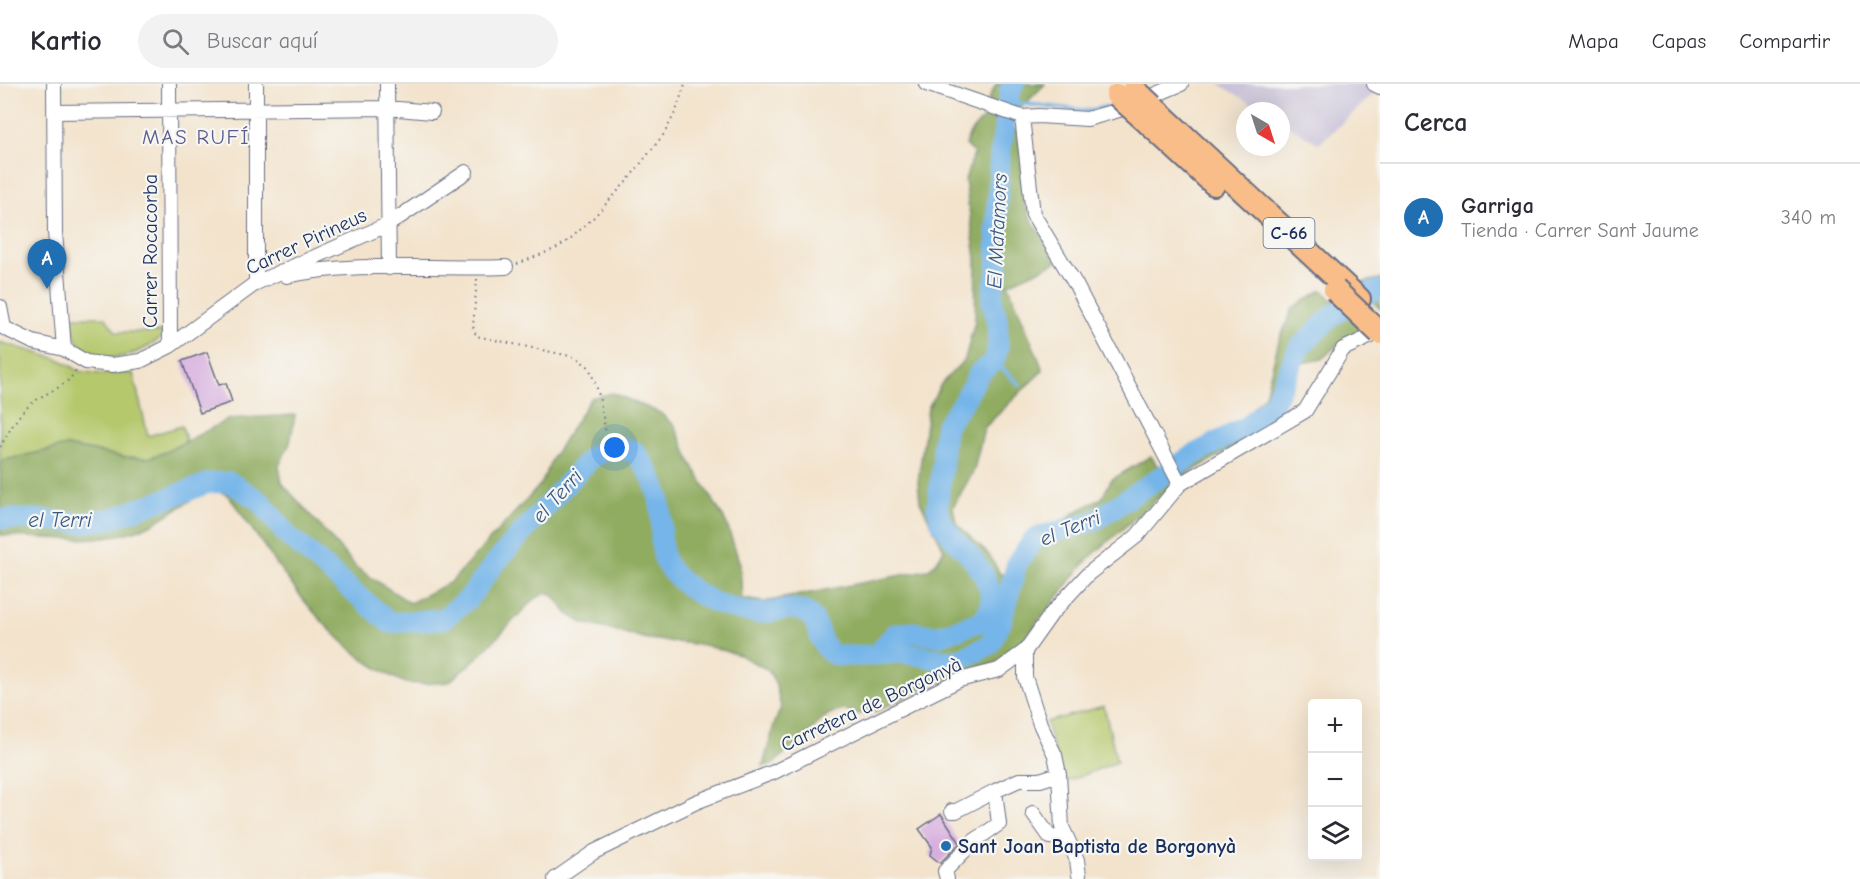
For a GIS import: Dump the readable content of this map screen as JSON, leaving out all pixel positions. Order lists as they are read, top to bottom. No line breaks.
{"streets":{"highway":["C-66"],"street":["Carrer Pirineus","Carrer Rocacorba","Carretera de Borgonyà"]},"crossings":[["Carrer Pirineus","Carrer Rocacorba"]],"districts":["MAS RUFÍ"],"water":["El Matamors","el Terri"],"places":["Sant Joan Baptista de Borgonyà"],"north":"bottom right","page":{"header":"Kartio","search":"Buscar aquí","nav":["Mapa","Capas","Compartir"],"heading":"Cerca","list":[{"mark":"A","name":"Garriga","note":"Tienda · Carrer Sant Jaume","value":"340 m"}],"pins":"A","map_buttons":["+","−"]}}
